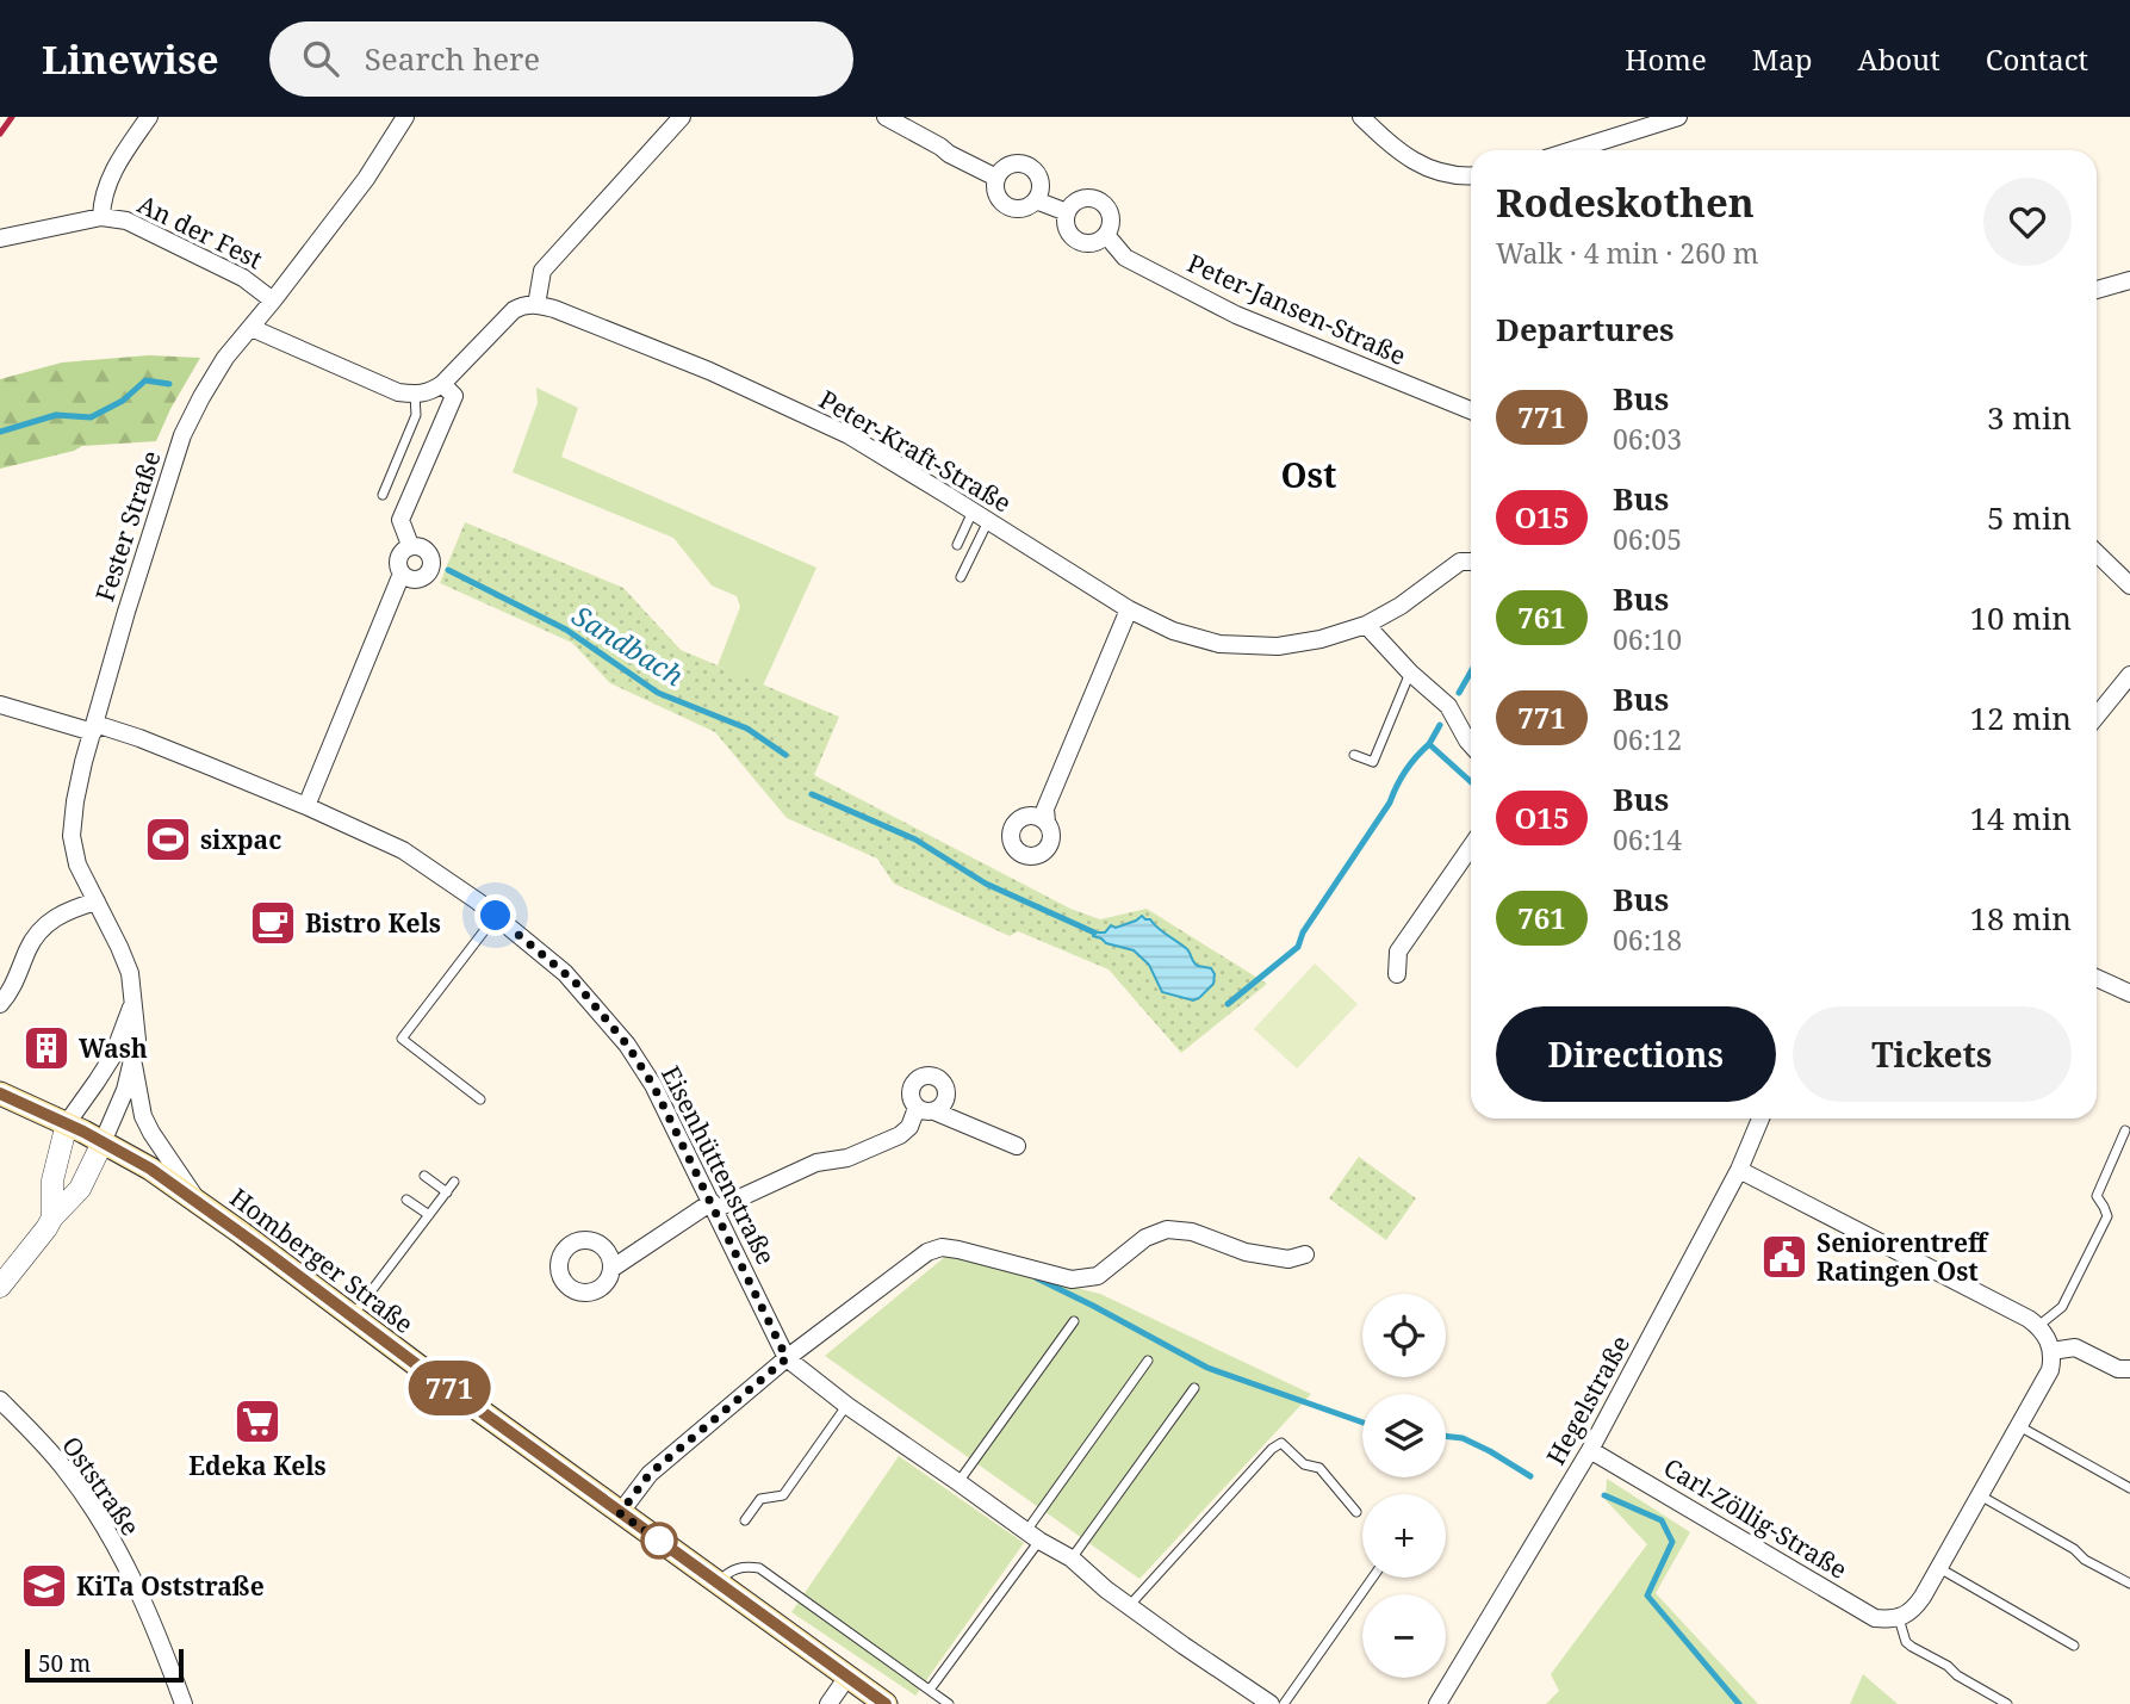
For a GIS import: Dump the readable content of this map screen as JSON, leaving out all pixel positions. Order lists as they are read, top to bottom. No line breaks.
{"streets":{"main road":["Homberger Straße"],"street":["An der Fest","Peter-Jansen-Straße","Peter-Kraft-Straße","Fester Straße","Eisenhüttenstraße","Hegelstraße","Oststraße","Carl-Zöllig-Straße"]},"crossings":[["An der Fest","Fester Straße"],["Fester Straße","Eisenhüttenstraße"],["Fester Straße","Homberger Straße"],["Hegelstraße","Carl-Zöllig-Straße"]],"districts":["Ost"],"water":["Sandbach"],"places":{"sports":["sixpac"],"cafe":["Bistro Kels"],"building":["Wash"],"public building":["Seniorentreff Ratingen Ost"],"supermarket":["Edeka Kels"],"school or university":["KiTa Oststraße"]},"lines":["bus line 771"],"scale_bar":"50 m","page":{"header":"Linewise","search":"Search here","nav":["Home","Map","About","Contact"],"on_map":"771","heading":[["Rodeskothen","Walk · 4 min · 260 m"],"Departures"],"list":[{"mark":"771","name":"Bus","note":"06:03","value":"3 min"},{"mark":"O15","name":"Bus","note":"06:05","value":"5 min"},{"mark":"761","name":"Bus","note":"06:10","value":"10 min"},{"mark":"771","name":"Bus","note":"06:12","value":"12 min"},{"mark":"O15","name":"Bus","note":"06:14","value":"14 min"},{"mark":"761","name":"Bus","note":"06:18","value":"18 min"}],"buttons":["Directions","Tickets"],"map_buttons":["+","−"],"scale":"50 m"}}
